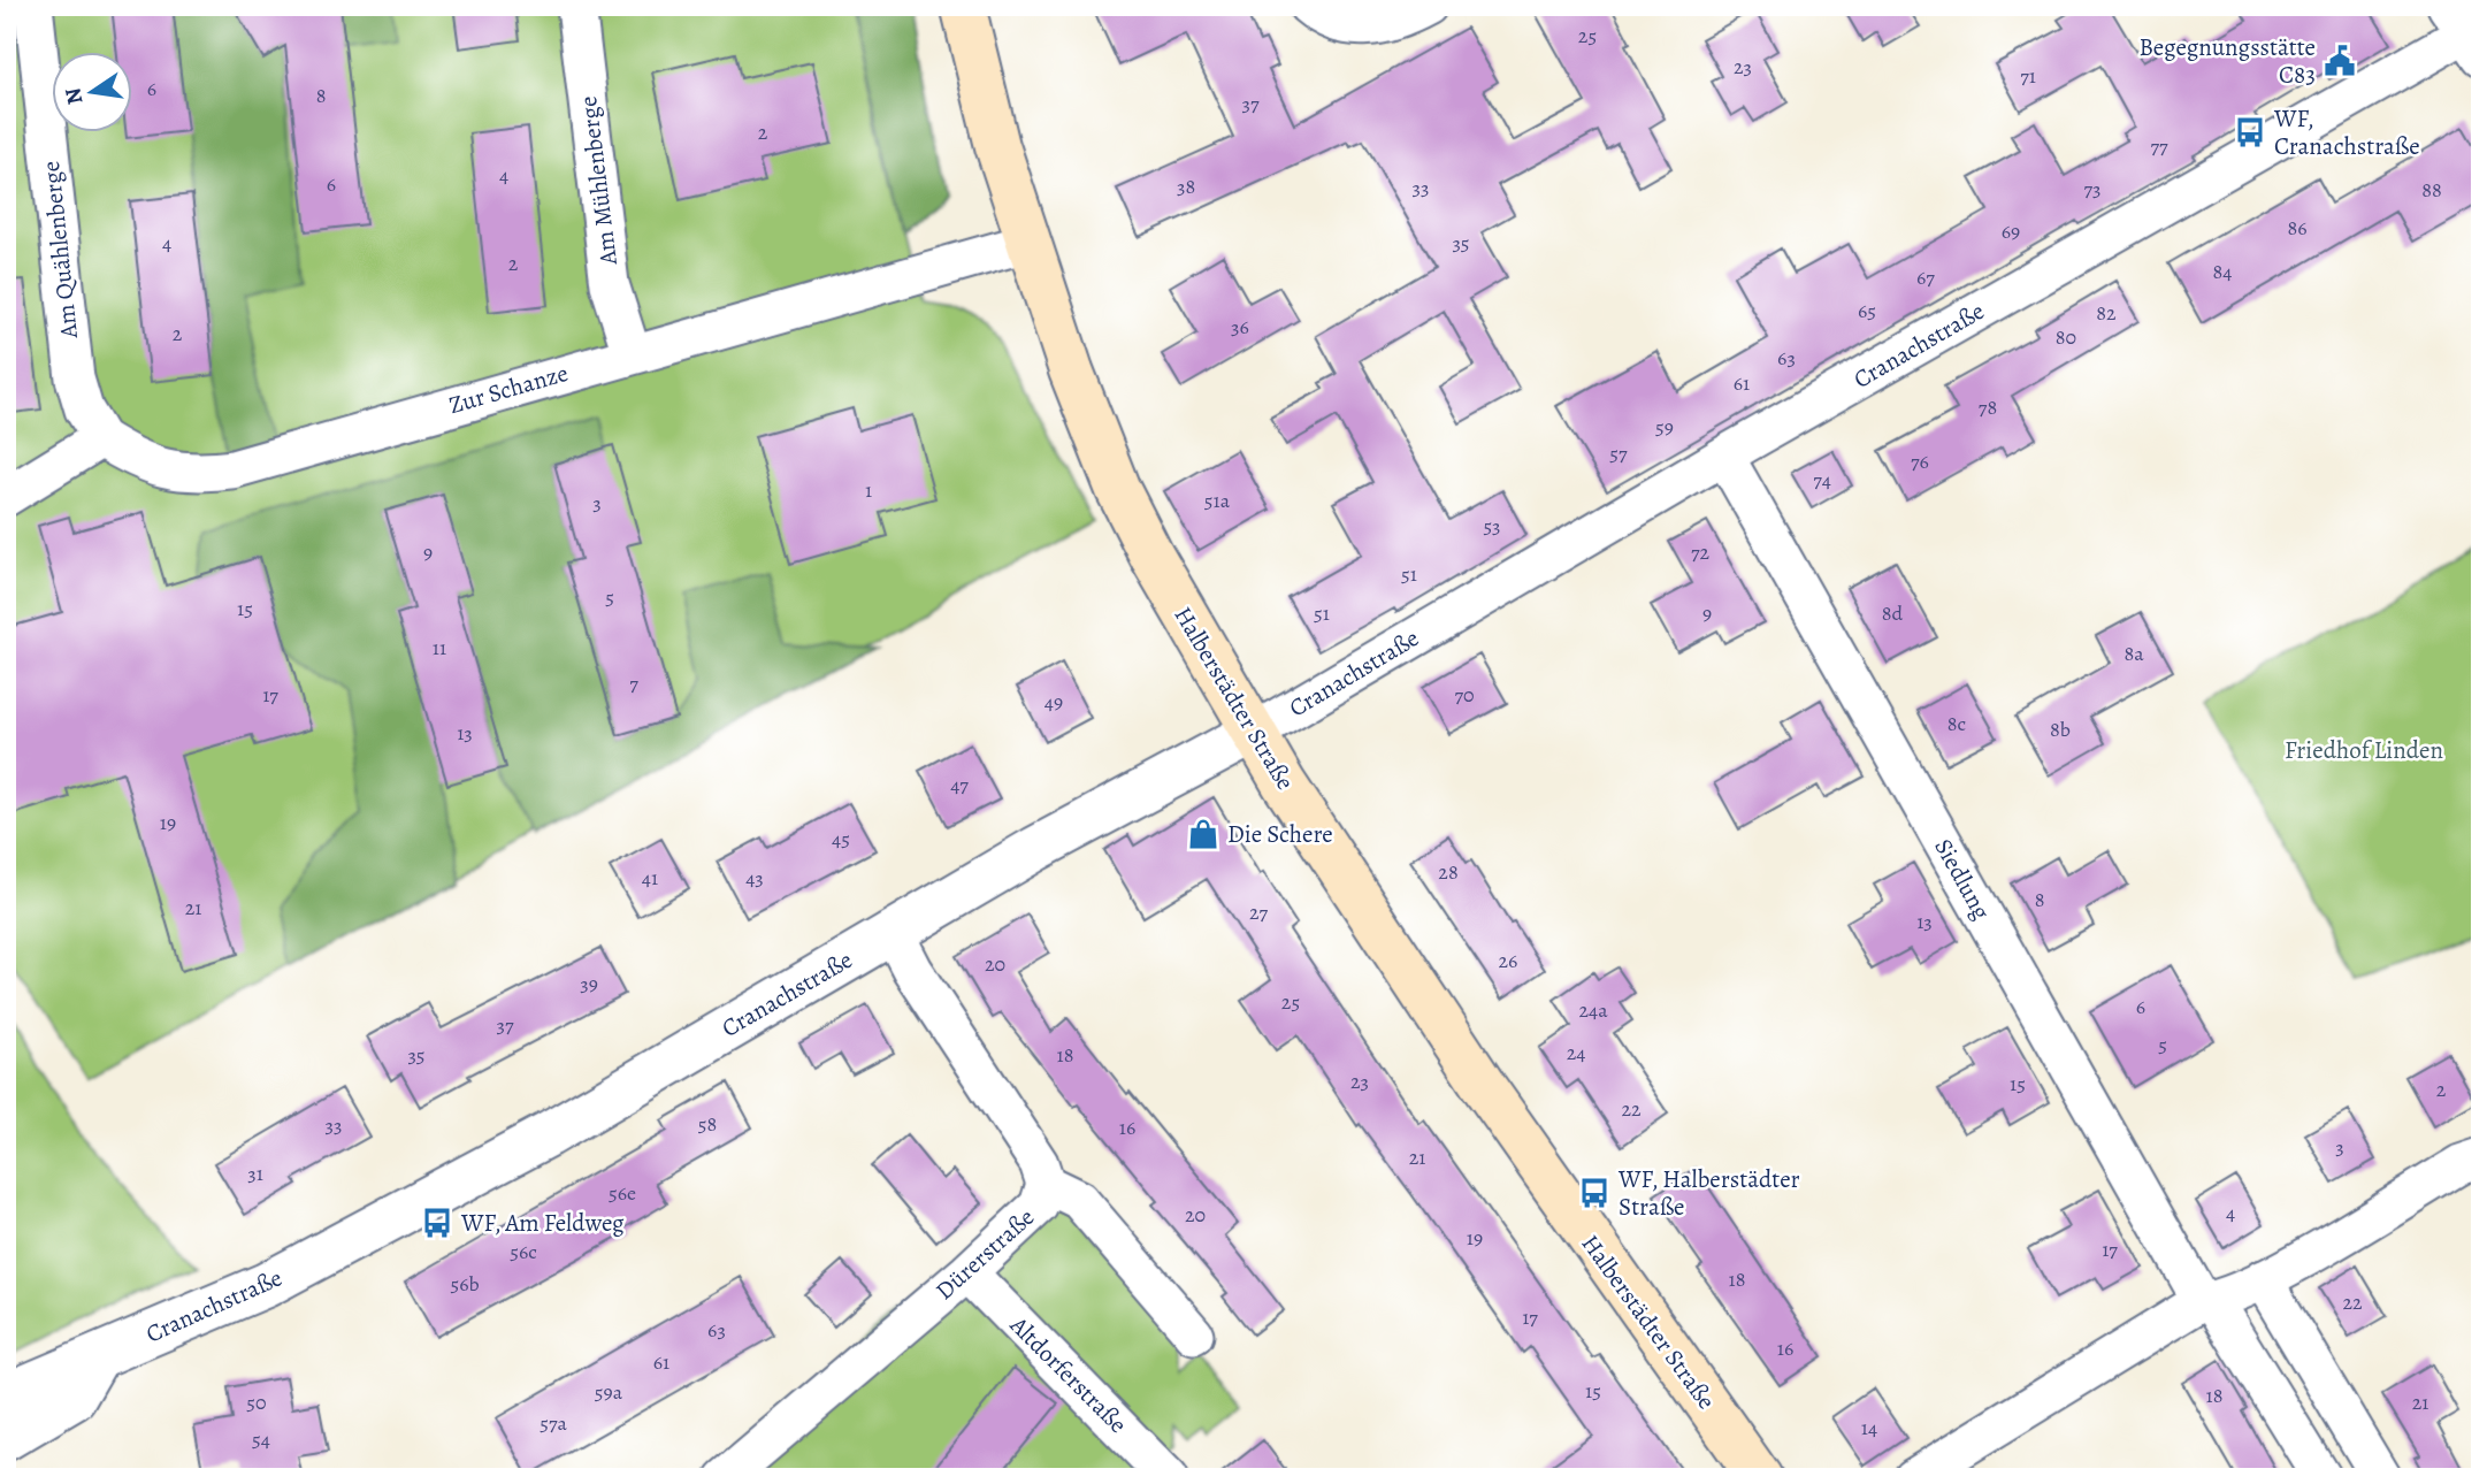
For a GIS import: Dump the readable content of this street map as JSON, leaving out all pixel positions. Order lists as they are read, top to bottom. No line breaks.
{"streets":{"main road":["Halberstädter Straße"],"street":["Am Mühlenberge","Am Quählenberge","Cranachstraße","Zur Schanze","Siedlung","Dürerstraße","Altdorferstraße"]},"crossings":[["Am Mühlenberge","Zur Schanze"],["Am Quählenberge","Zur Schanze"],["Cranachstraße","Halberstädter Straße"],["Cranachstraße","Siedlung"],["Cranachstraße","Dürerstraße"],["Zur Schanze","Halberstädter Straße"],["Dürerstraße","Altdorferstraße"]],"parks":["Friedhof Linden"],"places":{"public building":["Begegnungsstätte C83"],"bus stop":["WF, Cranachstraße","WF, Halberstädter Straße","WF, Am Feldweg"],"shop":["Die Schere"]},"house_numbers":["25","23","71","6","8","37","2","77","4","6","38","33","73","88","86","69","4","35","2","84","67","65","82","36","2","80","63","61","78","59","57","76","74","1","51a","3","53","9","72","51","5","15","51","9","8d","11","8a","7","17","70","49","8c","8b","13","47","19","45","28","41","43","8","21","27","13","26","20","39","25","6","24a","37","5","24","35","18","23","15","2","22","58","33","16","3","21","31","56e","4","20","19","17","56c","18","56b","22","17","63","16","61","15","59a","18","50","21","57a","14","54"],"north":"left"}
